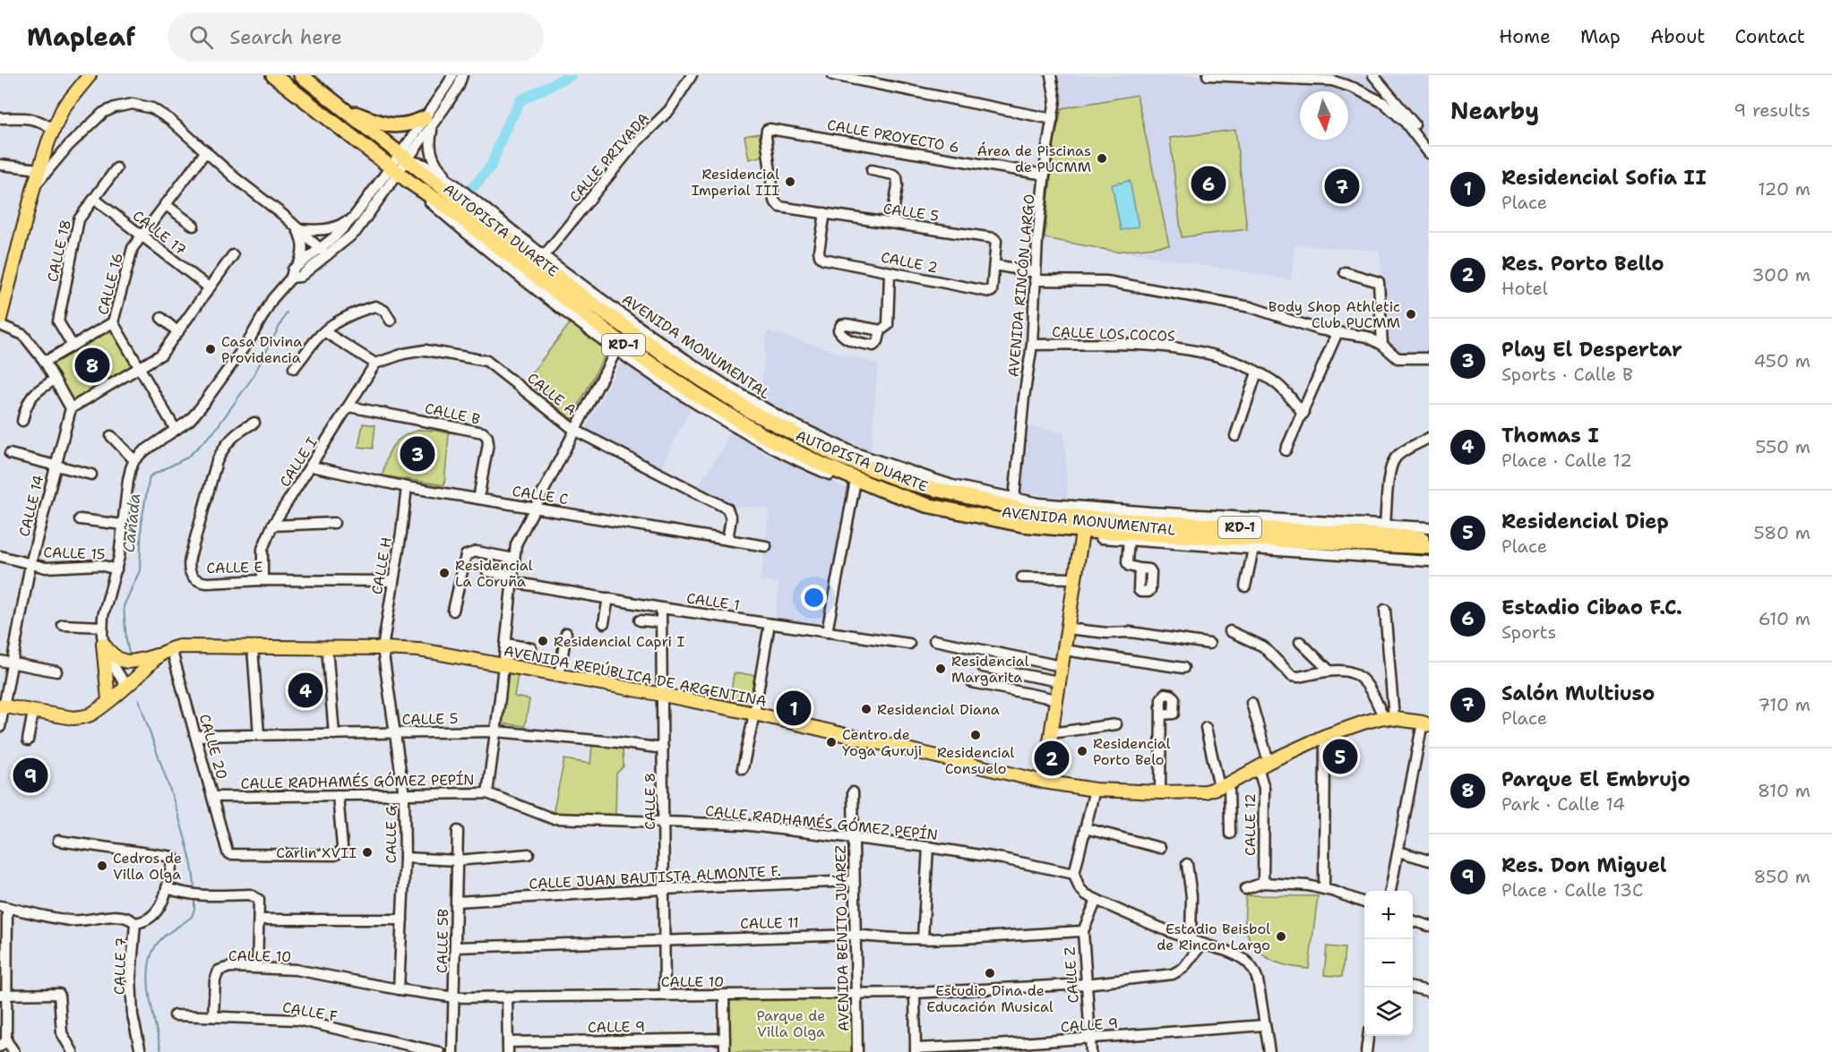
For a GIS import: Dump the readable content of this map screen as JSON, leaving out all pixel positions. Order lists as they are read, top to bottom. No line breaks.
{"streets":{"highway":["AUTOPISTA DUARTE","RD-1"],"main road":["AVENIDA REPÚBLICA DE ARGENTINA"],"street":["CALLE PROYECTO 6","CALLE PRIVADA","CALLE 5","CALLE 17","CALLE 18","CALLE 2","CALLE 16","AVENIDA RINCÓN LARGO","CALLE LOS COCOS","AVENIDA MONUMENTAL","CALLE A","CALLE B","CALLE I","CALLE C","CALLE 14","CALLE 15","CALLE H","CALLE E","CALLE 1","CALLE 20","CALLE RADHAMÉS GÓMEZ PEPÍN","CALLE 8","CALLE 12","CALLE G","CALLE JUAN BAUTISTA ALMONTE F.","CALLE 11","AVENIDA BENITO JUÁREZ","CALLE 5B","CALLE 10","CALLE 7","CALLE Z","CALLE F","CALLE 9"]},"crossings":[["CALLE PROYECTO 6","CALLE 5"],["CALLE PROYECTO 6","AVENIDA RINCÓN LARGO"],["CALLE PRIVADA","AUTOPISTA DUARTE"],["CALLE 5","CALLE 2"],["CALLE 5","CALLE 20"],["CALLE 5","CALLE 8"],["CALLE 5","CALLE G"],["AUTOPISTA DUARTE","AVENIDA MONUMENTAL"],["CALLE 17","CALLE 18"],["CALLE 17","CALLE 16"],["AVENIDA RINCÓN LARGO","CALLE LOS COCOS"],["AVENIDA RINCÓN LARGO","AVENIDA MONUMENTAL"],["CALLE A","CALLE I"],["CALLE A","CALLE C"],["CALLE B","CALLE I"],["CALLE B","CALLE C"],["CALLE I","CALLE C"],["CALLE I","CALLE E"],["CALLE C","CALLE H"],["CALLE 14","CALLE 15"],["CALLE 14","AVENIDA REPÚBLICA DE ARGENTINA"],["CALLE H","CALLE E"],["CALLE H","AVENIDA REPÚBLICA DE ARGENTINA"],["CALLE H","CALLE G"],["CALLE 1","CALLE 8"],["AVENIDA REPÚBLICA DE ARGENTINA","CALLE 20"],["AVENIDA REPÚBLICA DE ARGENTINA","CALLE 8"],["AVENIDA REPÚBLICA DE ARGENTINA","CALLE 12"],["AVENIDA REPÚBLICA DE ARGENTINA","CALLE G"],["CALLE 20","CALLE RADHAMÉS GÓMEZ PEPÍN"],["CALLE RADHAMÉS GÓMEZ PEPÍN","CALLE 8"],["CALLE RADHAMÉS GÓMEZ PEPÍN","CALLE G"],["CALLE RADHAMÉS GÓMEZ PEPÍN","AVENIDA BENITO JUÁREZ"],["CALLE 8","CALLE JUAN BAUTISTA ALMONTE F."],["CALLE 8","CALLE 11"],["CALLE 8","CALLE 10"],["CALLE G","CALLE 10"],["CALLE JUAN BAUTISTA ALMONTE F.","AVENIDA BENITO JUÁREZ"],["CALLE JUAN BAUTISTA ALMONTE F.","CALLE 5B"],["CALLE 11","AVENIDA BENITO JUÁREZ"],["CALLE 11","CALLE 5B"],["CALLE 11","CALLE Z"],["AVENIDA BENITO JUÁREZ","CALLE 10"],["CALLE 5B","CALLE 10"],["CALLE 10","CALLE Z"],["CALLE 10","CALLE F"],["CALLE Z","CALLE 9"]],"water":["Cañada"],"parks":["Parque de Villa Olga"],"places":["Área de Piscinas de PUCMM","Residencial Imperial III","Body Shop Athletic Club PUCMM","Casa Divina Providencia","Residencial La Coruña","Residencial Capri I","Residencial Margarita","Residencial Diana","Residencial Consuelo","Centro de Yoga Guruji","Residencial Porto Belo","Carlin XVII","Cedros de Villa Olga","Estadio Beisbol de Rincon Largo","Estudio Dina de Educación Musical"],"north":"bottom","page":{"header":"Mapleaf","search":"Search here","nav":["Home","Map","About","Contact"],"heading":["Nearby","9 results"],"list":[{"mark":"1","name":"Residencial Sofia II","note":"Place","value":"120 m"},{"mark":"2","name":"Res. Porto Bello","note":"Hotel","value":"300 m"},{"mark":"3","name":"Play El Despertar","note":"Sports · Calle B","value":"450 m"},{"mark":"4","name":"Thomas I","note":"Place · Calle 12","value":"550 m"},{"mark":"5","name":"Residencial Diep","note":"Place","value":"580 m"},{"mark":"6","name":"Estadio Cibao F.C.","note":"Sports","value":"610 m"},{"mark":"7","name":"Salón Multiuso","note":"Place","value":"710 m"},{"mark":"8","name":"Parque El Embrujo","note":"Park · Calle 14","value":"810 m"},{"mark":"9","name":"Res. Don Miguel","note":"Place · Calle 13C","value":"850 m"}],"pins":["6","7","8","3","4","1","5","2","9"],"map_buttons":["+","−"]}}
